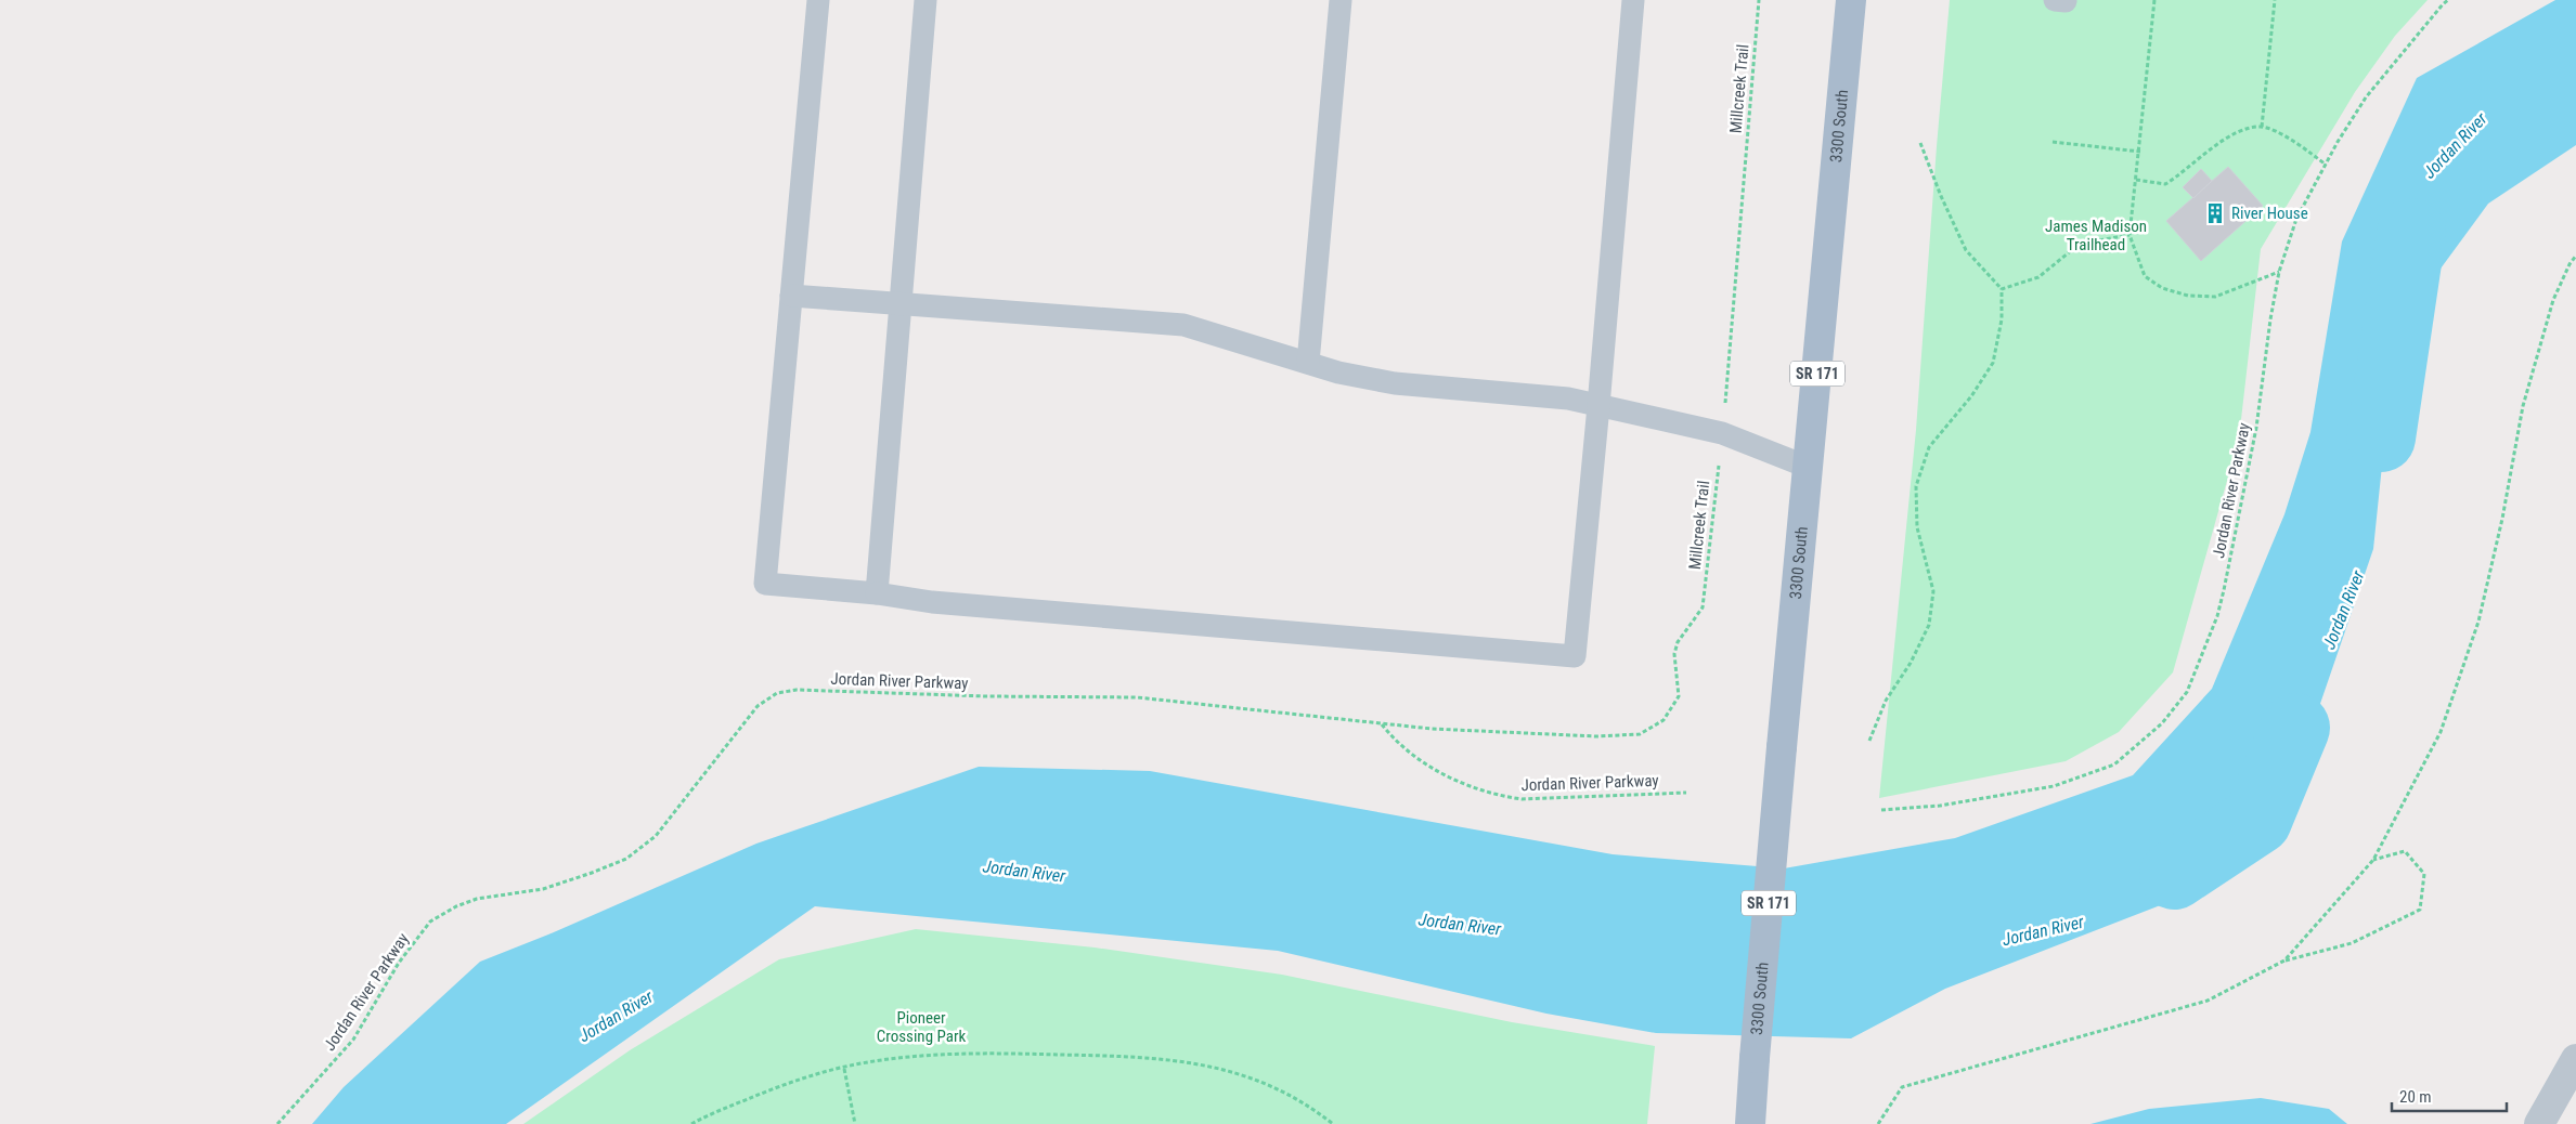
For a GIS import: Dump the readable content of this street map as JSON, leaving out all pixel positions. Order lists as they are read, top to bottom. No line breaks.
{"streets":{"main road":["3300 South","SR 171"],"path":["Millcreek Trail","Jordan River Parkway"]},"crossings":[["Millcreek Trail","Jordan River Parkway"]],"water":["Jordan River"],"parks":["James Madison Trailhead","Pioneer Crossing Park"],"places":{"building":["River House"]},"scale_bar":"20 m"}
